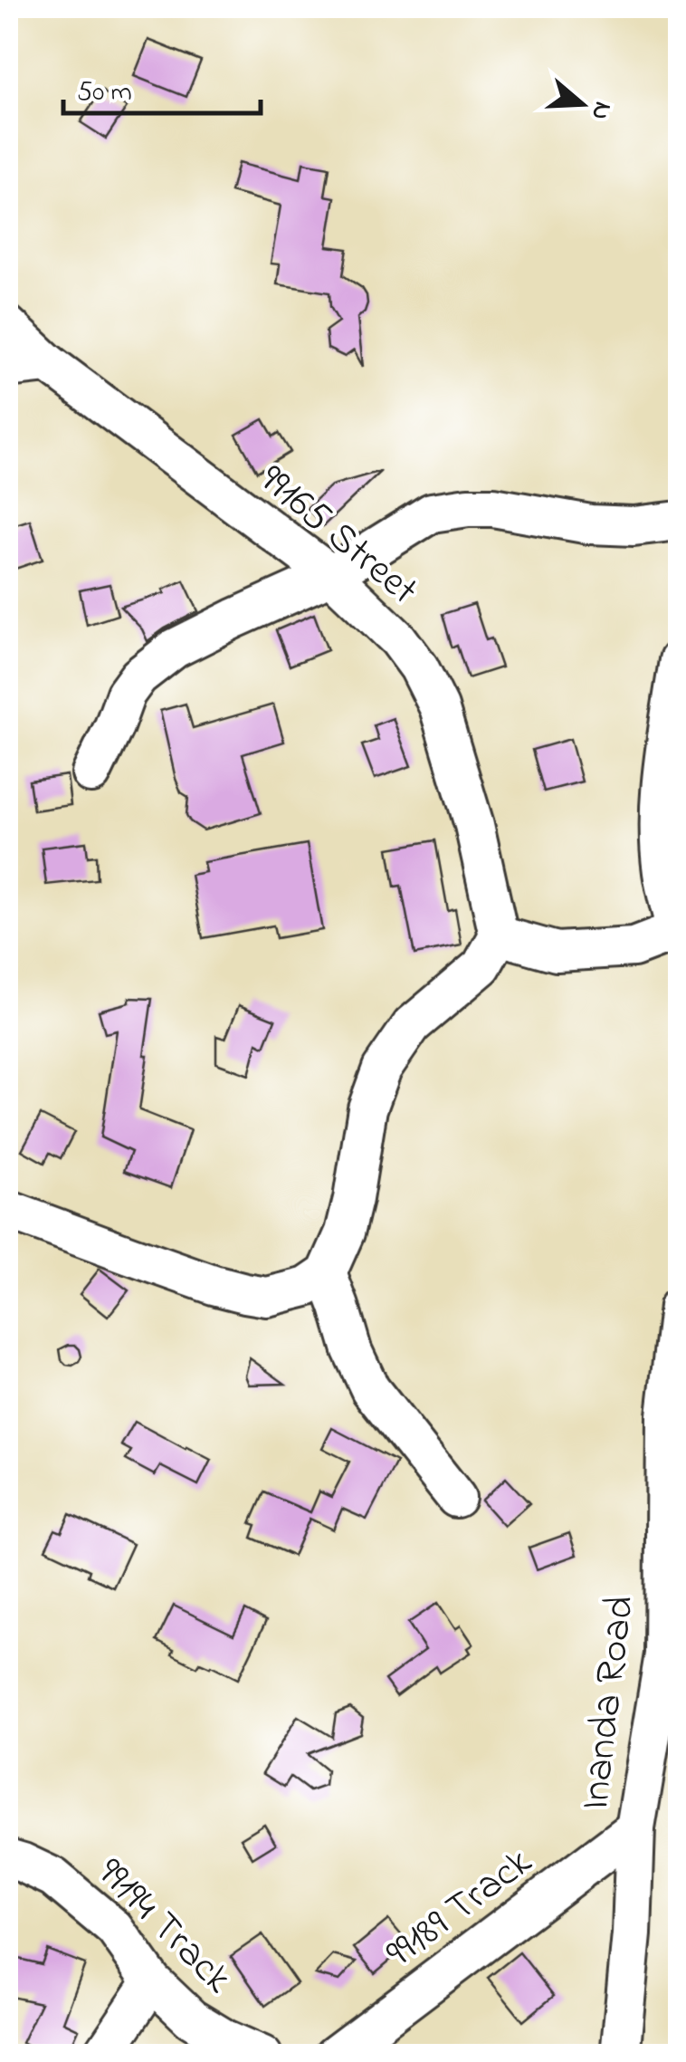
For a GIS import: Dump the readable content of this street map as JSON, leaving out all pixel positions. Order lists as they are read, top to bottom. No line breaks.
{"streets":{"street":["99165 Street","Inanda Road","99189 Track","99194 Track"]},"crossings":[["Inanda Road","99189 Track"]],"scale_bar":"50 m","north":"right"}
